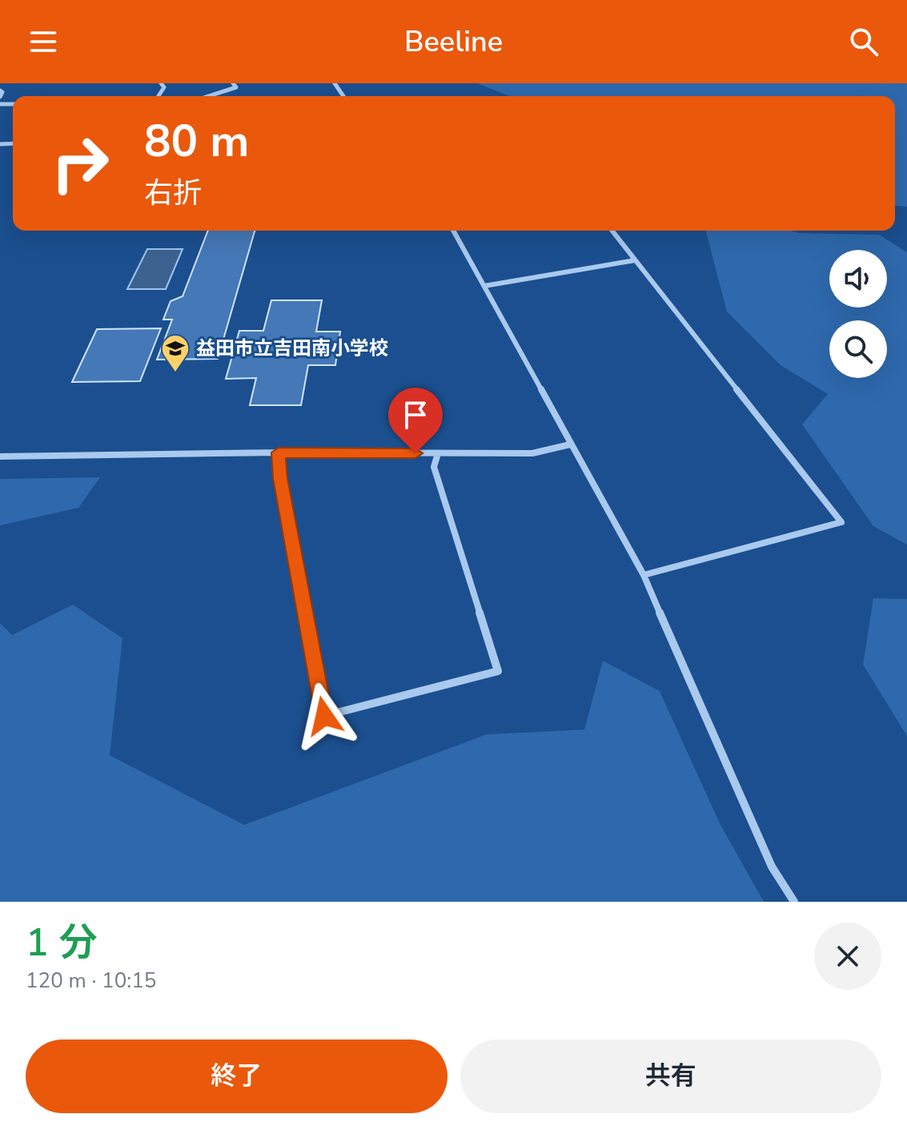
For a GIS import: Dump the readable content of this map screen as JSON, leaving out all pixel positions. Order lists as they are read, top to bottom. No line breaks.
{"places":{"school or university":["益田市立吉田南小学校"]},"page":{"header":"Beeline","turn":["80 m","右折"],"heading":["1 分","120 m · 10:15"],"buttons":["終了","共有"]}}
